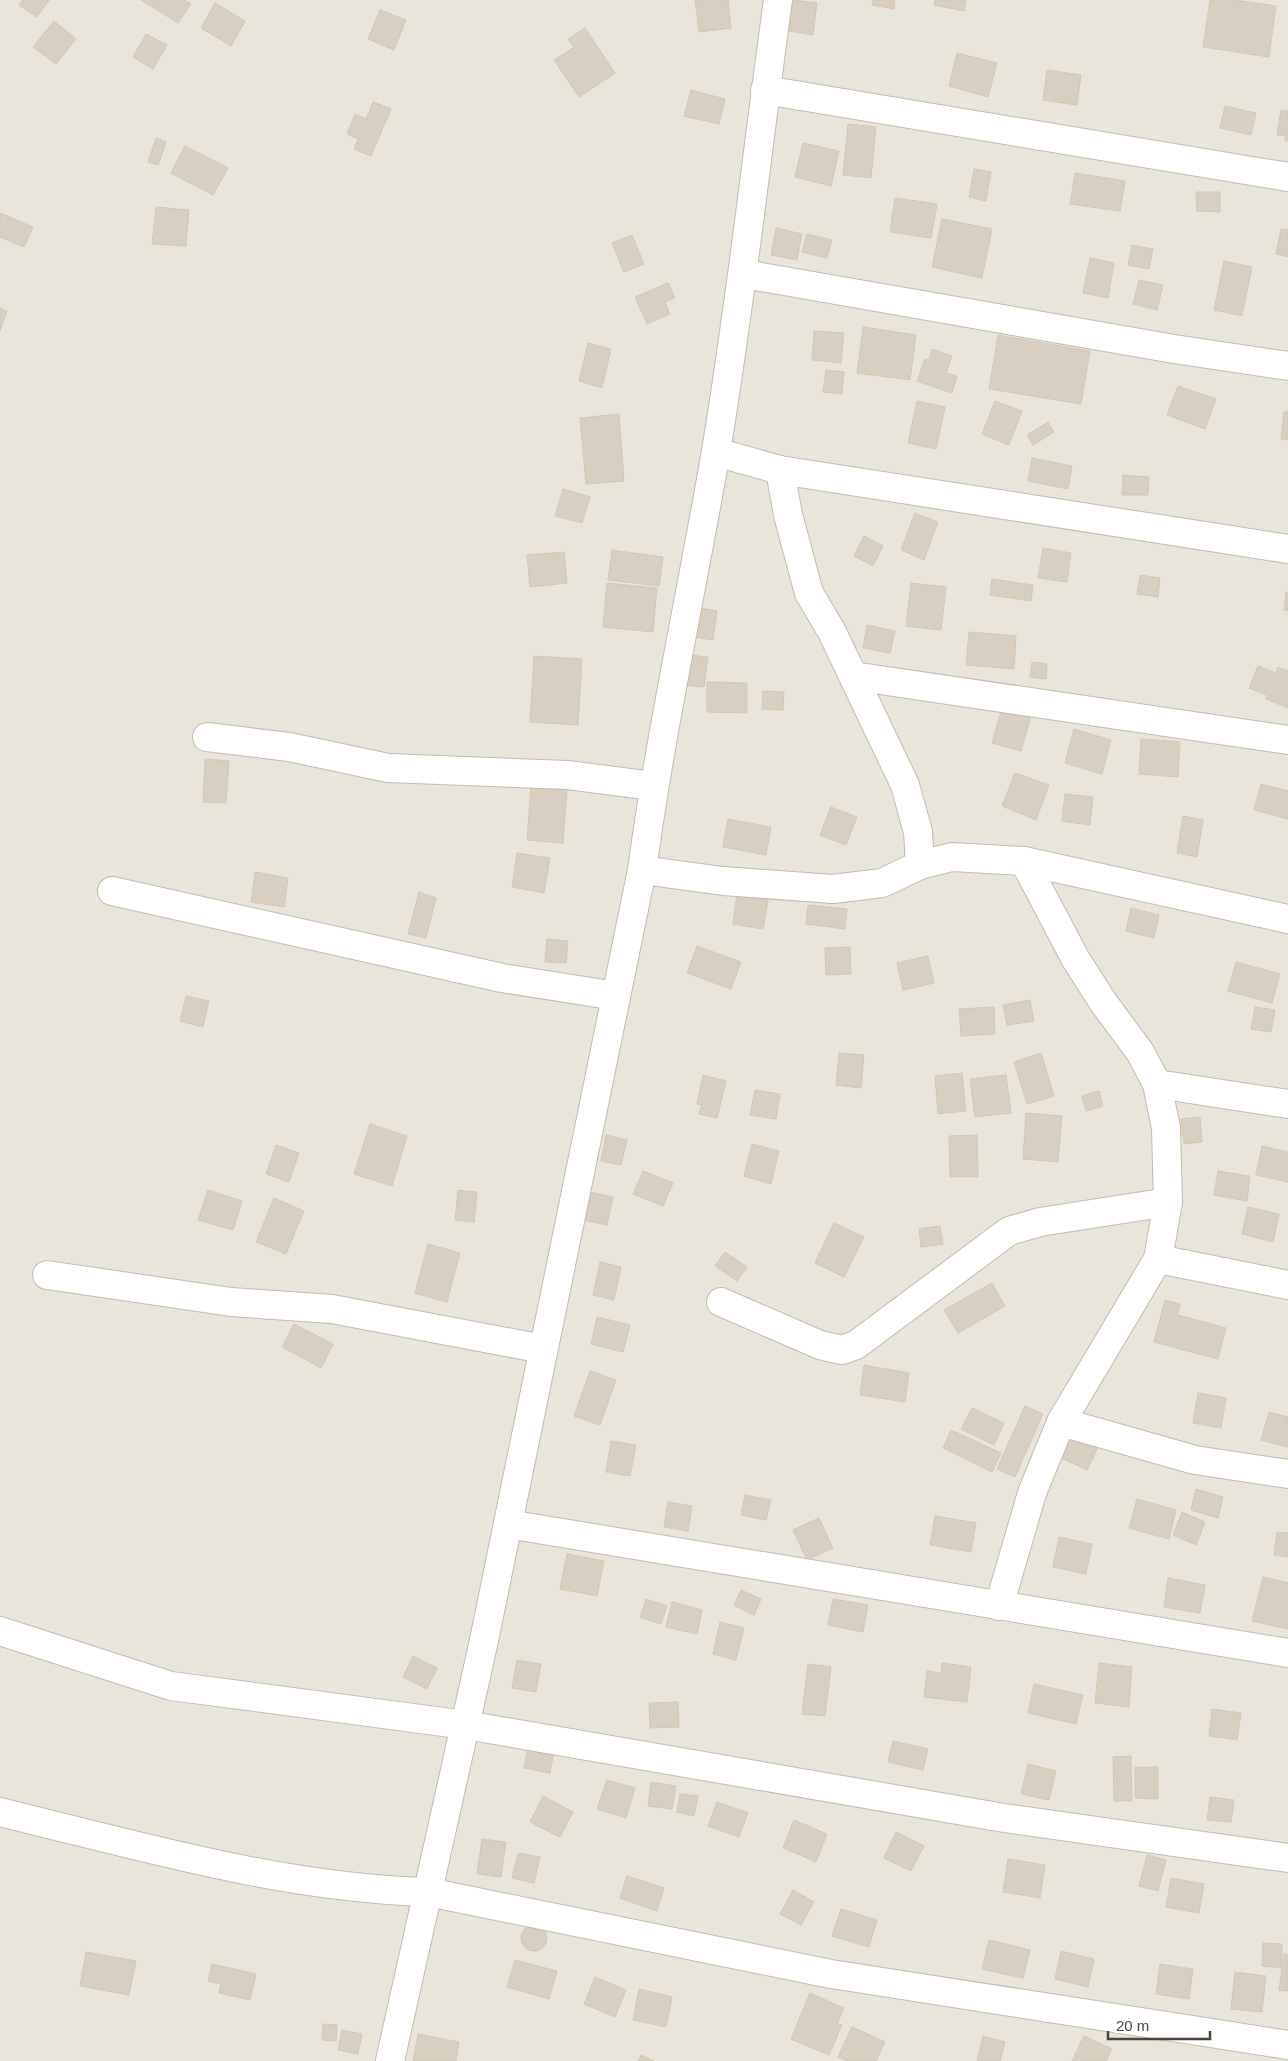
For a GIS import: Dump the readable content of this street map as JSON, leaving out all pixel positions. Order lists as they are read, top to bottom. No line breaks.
{"scale_bar":"20 m"}
